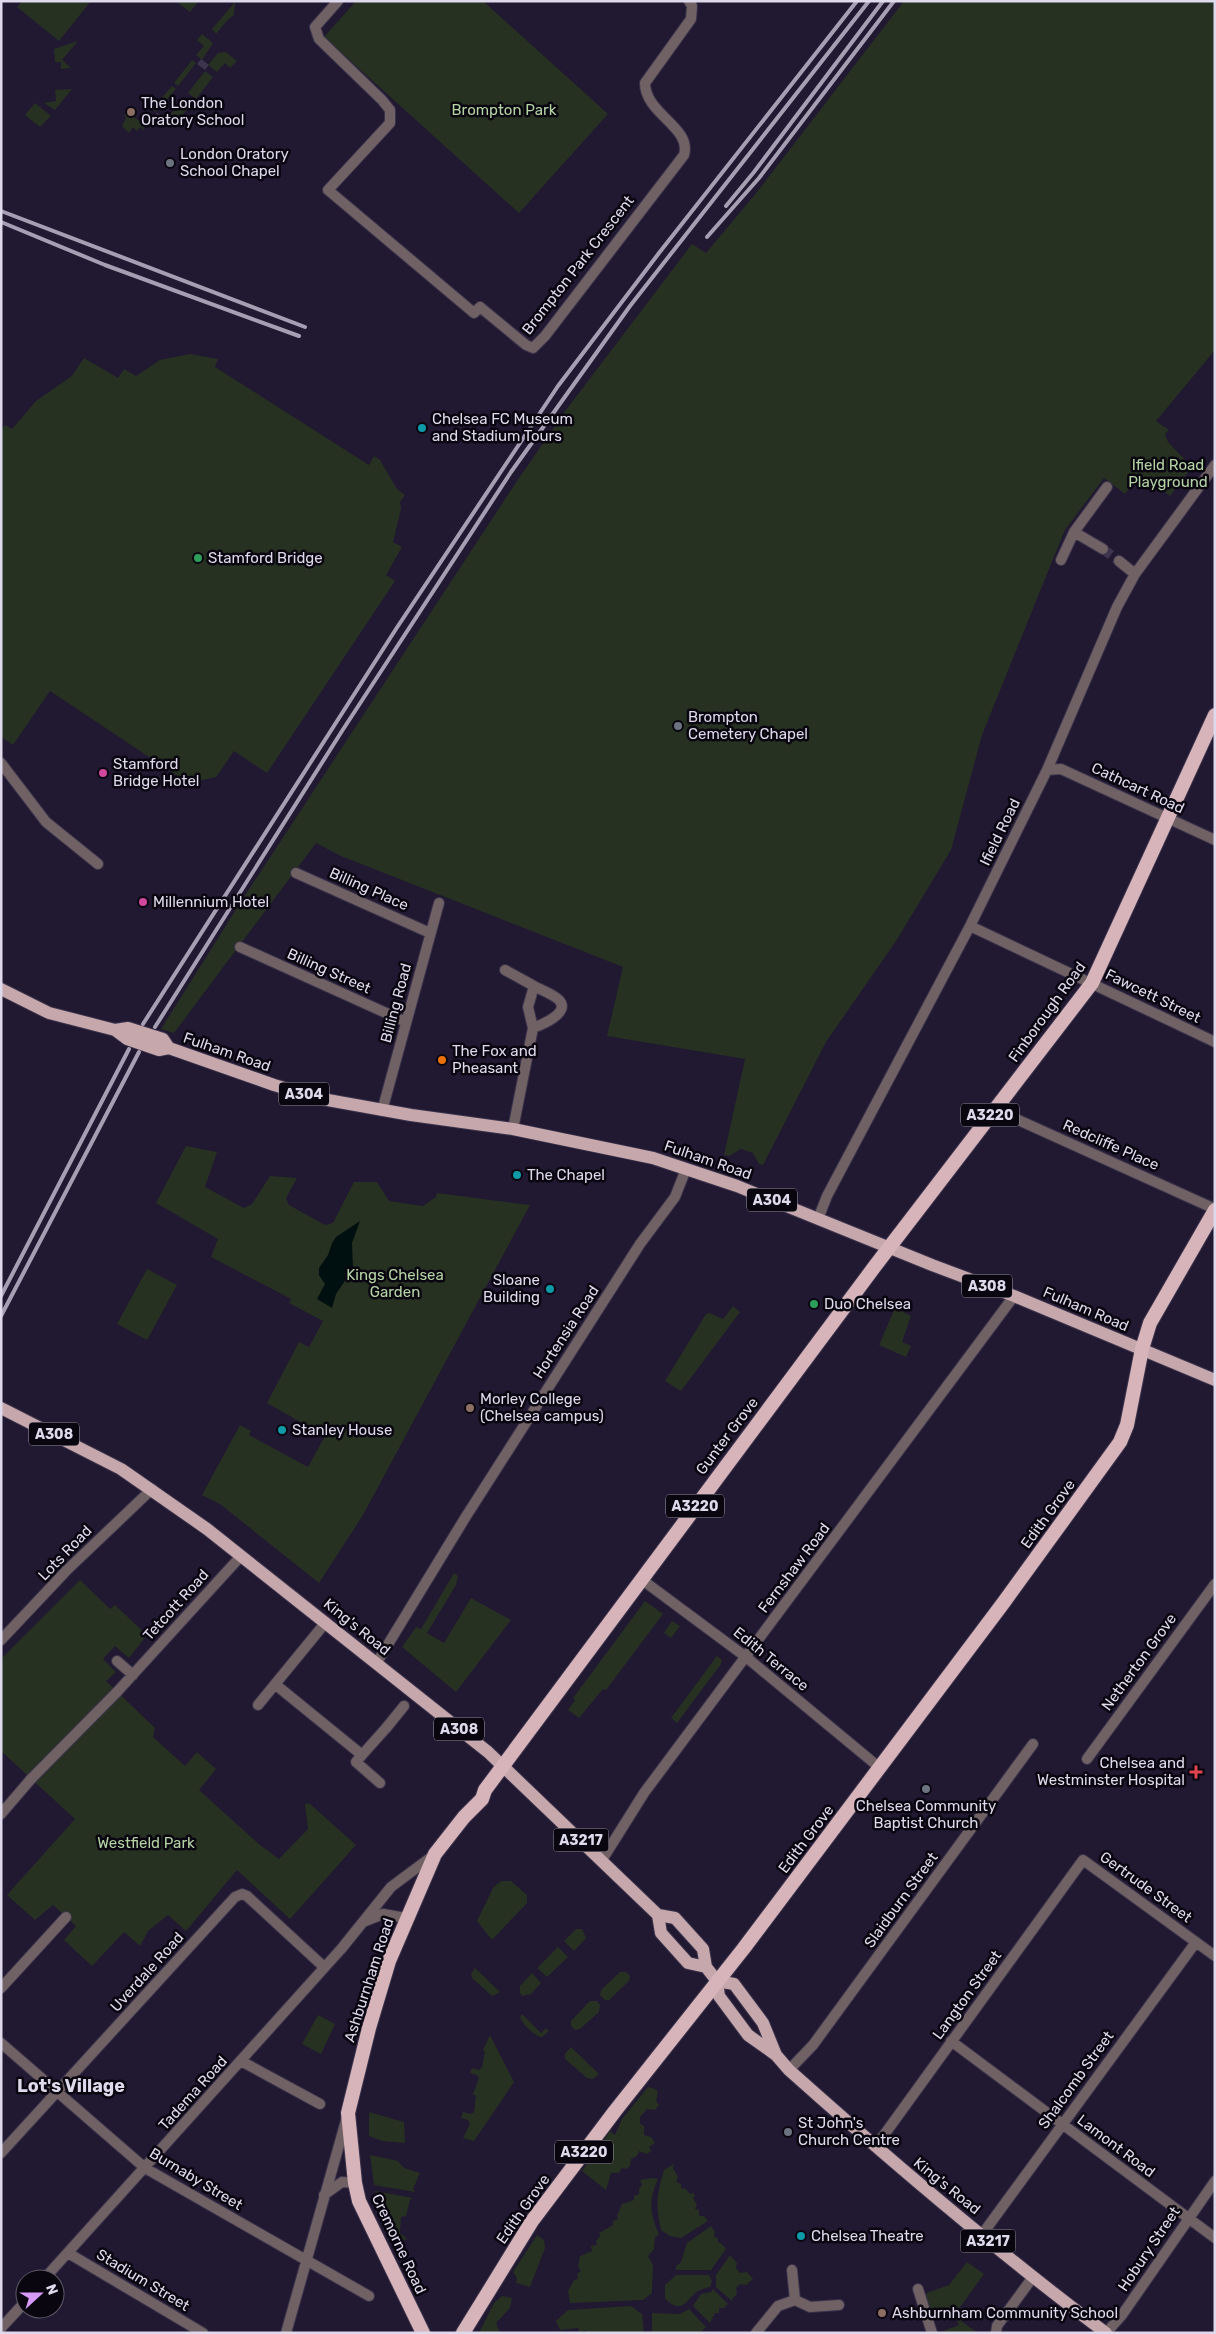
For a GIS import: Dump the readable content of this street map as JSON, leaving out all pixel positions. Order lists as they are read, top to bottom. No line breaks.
{"streets":{"highway":["Finborough Road","A3220","Gunter Grove","Edith Grove","Ashburnham Road","Cremorne Road"],"main road":["Fulham Road","A304","A308","King's Road","A3217"],"street":["Brompton Park Crescent","Cathcart Road","Ifield Road","Billing Place","Billing Street","Fawcett Street","Billing Road","Redcliffe Place","Hortensia Road","Lots Road","Fernshaw Road","Tetcott Road","Edith Terrace","Netherton Grove","Gertrude Street","Slaidburn Street","Uverdale Road","Langton Street","Shalcomb Street","Tadema Road","Lamont Road","Burnaby Street","Hobury Street","Stadium Street"]},"crossings":[["Cathcart Road","Ifield Road"],["Cathcart Road","Finborough Road"],["Ifield Road","Fawcett Street"],["Ifield Road","Fulham Road"],["Billing Place","Billing Road"],["Billing Street","Billing Road"],["Fawcett Street","Finborough Road"],["Billing Road","Fulham Road"],["Finborough Road","Fulham Road"],["Finborough Road","Redcliffe Place"],["Finborough Road","Gunter Grove"],["Fulham Road","A3220"],["Fulham Road","Hortensia Road"],["Fulham Road","Gunter Grove"],["Fulham Road","Edith Grove"],["Fulham Road","Fernshaw Road"],["A3220","Redcliffe Place"],["A3220","Edith Grove"],["Hortensia Road","King's Road"],["Gunter Grove","King's Road"],["Gunter Grove","Edith Terrace"],["Gunter Grove","Ashburnham Road"],["Edith Grove","King's Road"],["Edith Grove","Edith Terrace"],["Lots Road","King's Road"],["Fernshaw Road","King's Road"],["Fernshaw Road","Edith Terrace"],["Tetcott Road","King's Road"],["King's Road","Slaidburn Street"],["King's Road","Ashburnham Road"],["King's Road","Langton Street"],["King's Road","Shalcomb Street"],["King's Road","Hobury Street"],["Gertrude Street","Langton Street"],["Gertrude Street","Shalcomb Street"],["Uverdale Road","Tadema Road"],["Uverdale Road","Burnaby Street"],["Ashburnham Road","Tadema Road"],["Ashburnham Road","Burnaby Street"],["Ashburnham Road","Cremorne Road"],["Langton Street","Lamont Road"],["Shalcomb Street","Lamont Road"],["Tadema Road","Burnaby Street"],["Tadema Road","Stadium Street"],["Lamont Road","Hobury Street"]],"districts":["Lot's Village"],"parks":["Brompton Park","Ifield Road Playground","Kings Chelsea Garden","Westfield Park"],"places":{"other":["The London Oratory School","London Oratory School Chapel","Chelsea FC Museum and Stadium Tours","Stamford Bridge","Brompton Cemetery Chapel","Stamford Bridge Hotel","Millennium Hotel","The Fox and Pheasant","The Chapel","Sloane Building","Duo Chelsea","Morley College (Chelsea campus)","Stanley House","Chelsea Community Baptist Church","St John's Church Centre","Chelsea Theatre","Ashburnham Community School"],"health":["Chelsea and Westminster Hospital"]},"north":"right"}
